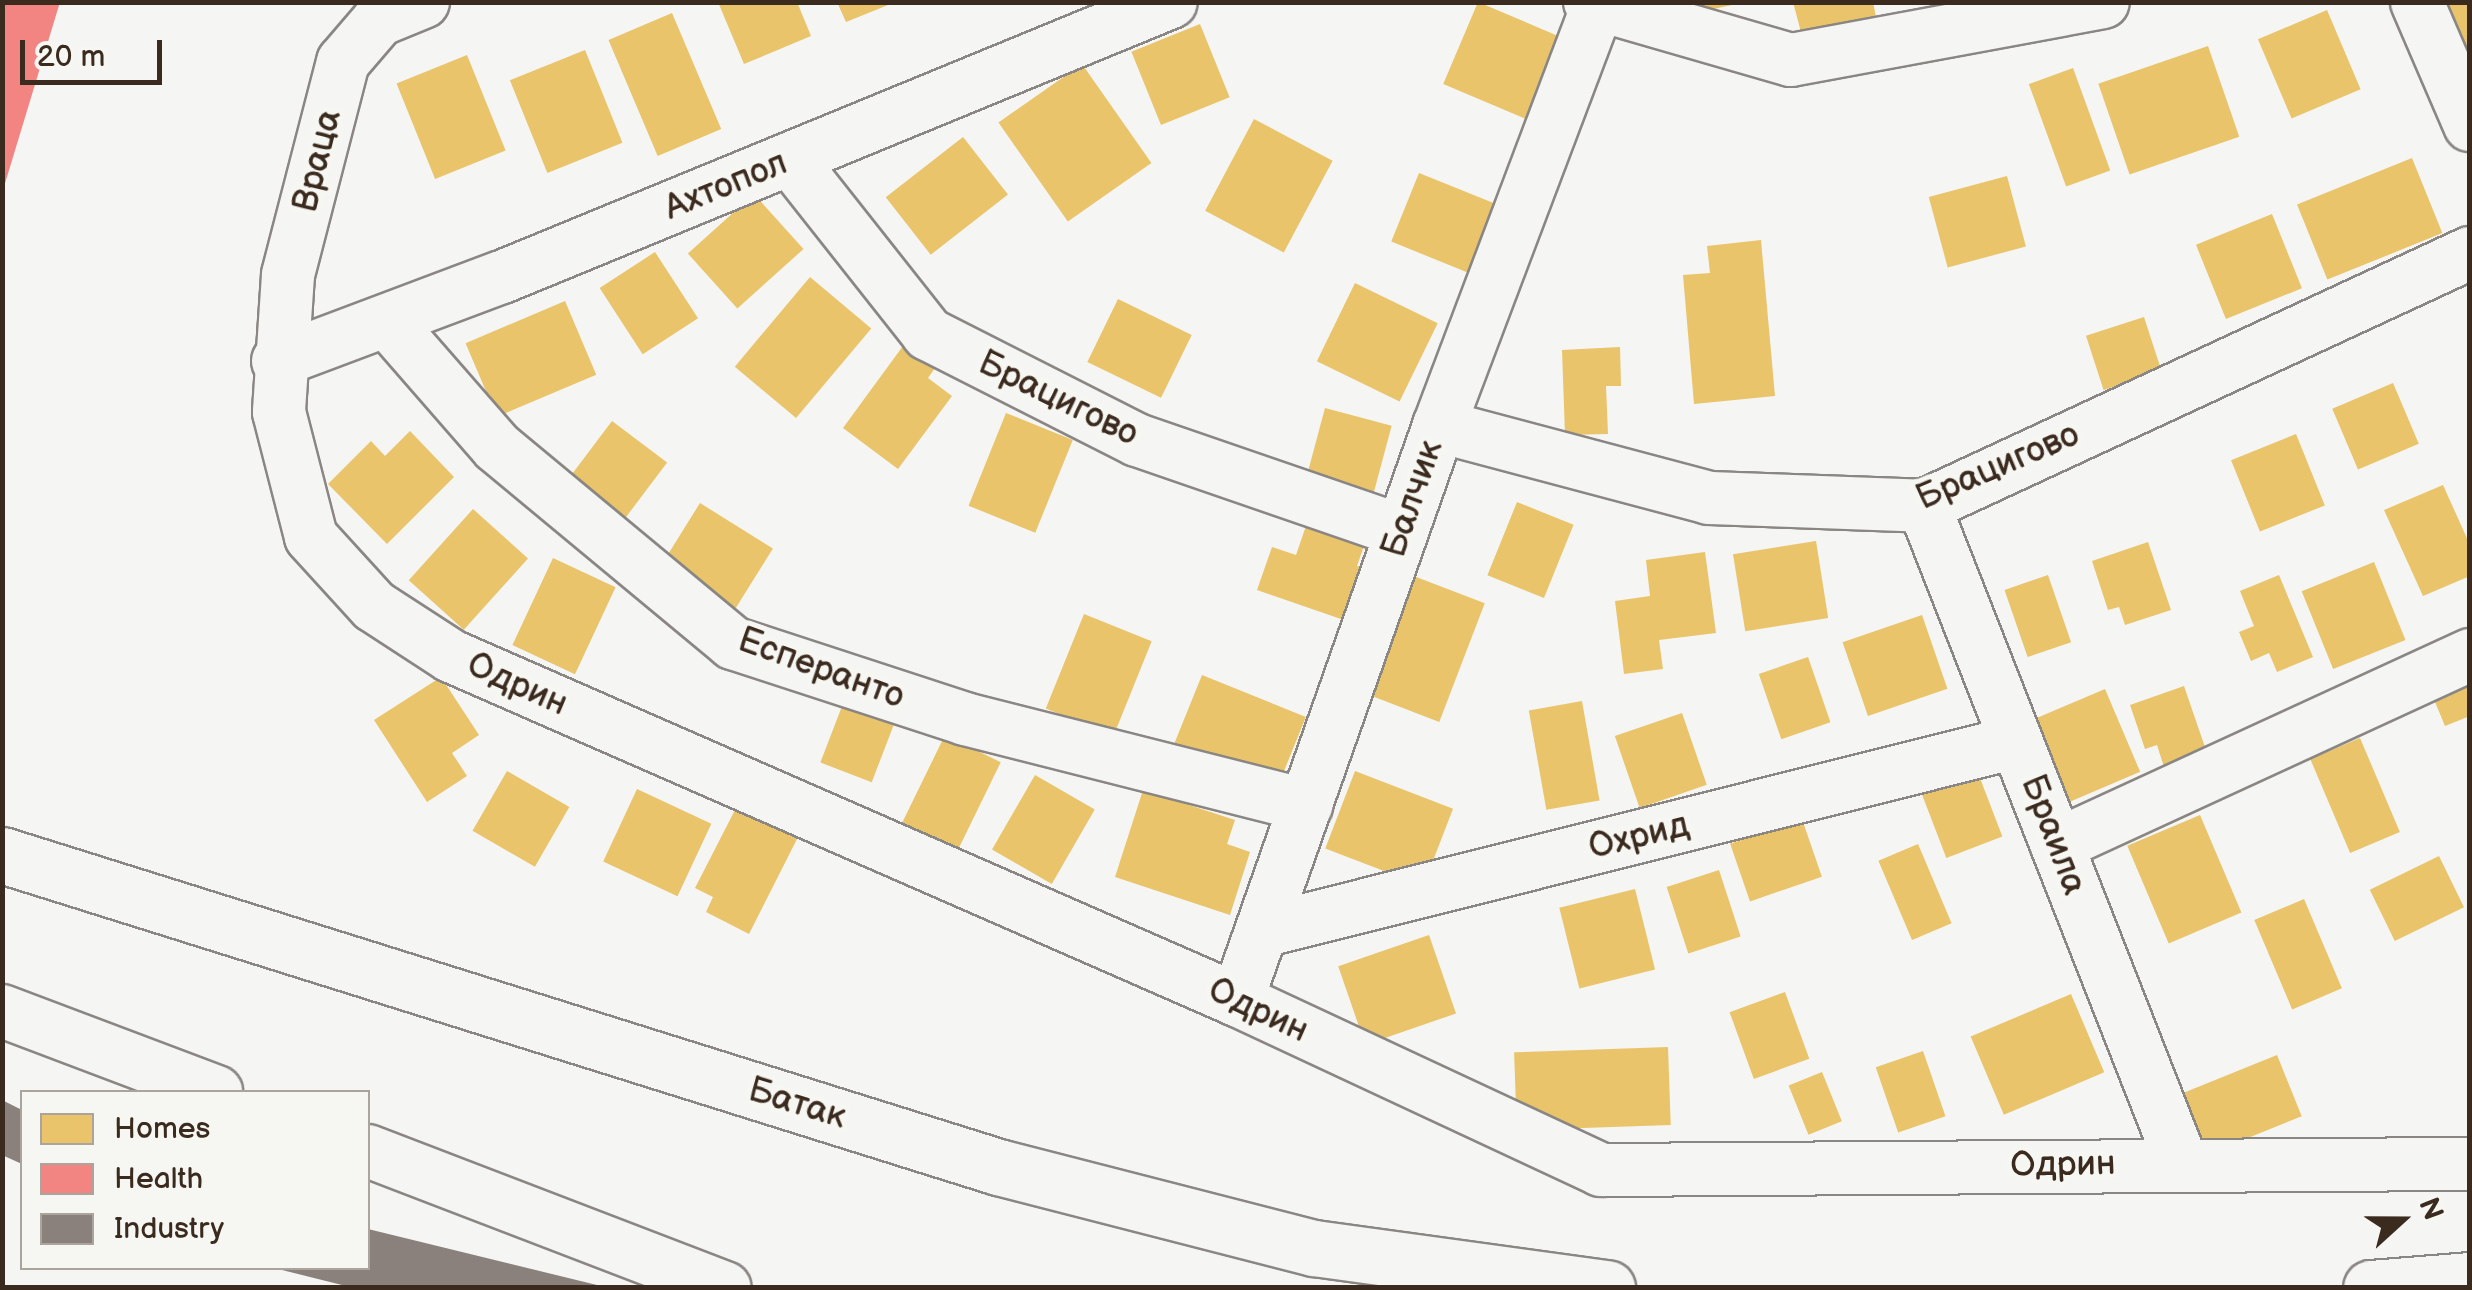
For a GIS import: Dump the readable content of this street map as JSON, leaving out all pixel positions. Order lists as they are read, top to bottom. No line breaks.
{"streets":{"street":["Враца","Ахтопол","Брацигово","Балчик","Есперанто","Одрин","Браила","Охрид","Батак"]},"crossings":[["Враца","Ахтопол"],["Враца","Одрин"],["Ахтопол","Брацигово"],["Ахтопол","Есперанто"],["Ахтопол","Одрин"],["Брацигово","Балчик"],["Брацигово","Браила"],["Балчик","Есперанто"],["Балчик","Одрин"],["Балчик","Охрид"],["Одрин","Браила"],["Браила","Охрид"]],"legend":["Homes","Health","Industry"],"scale_bar":"20 m","north":"right"}
